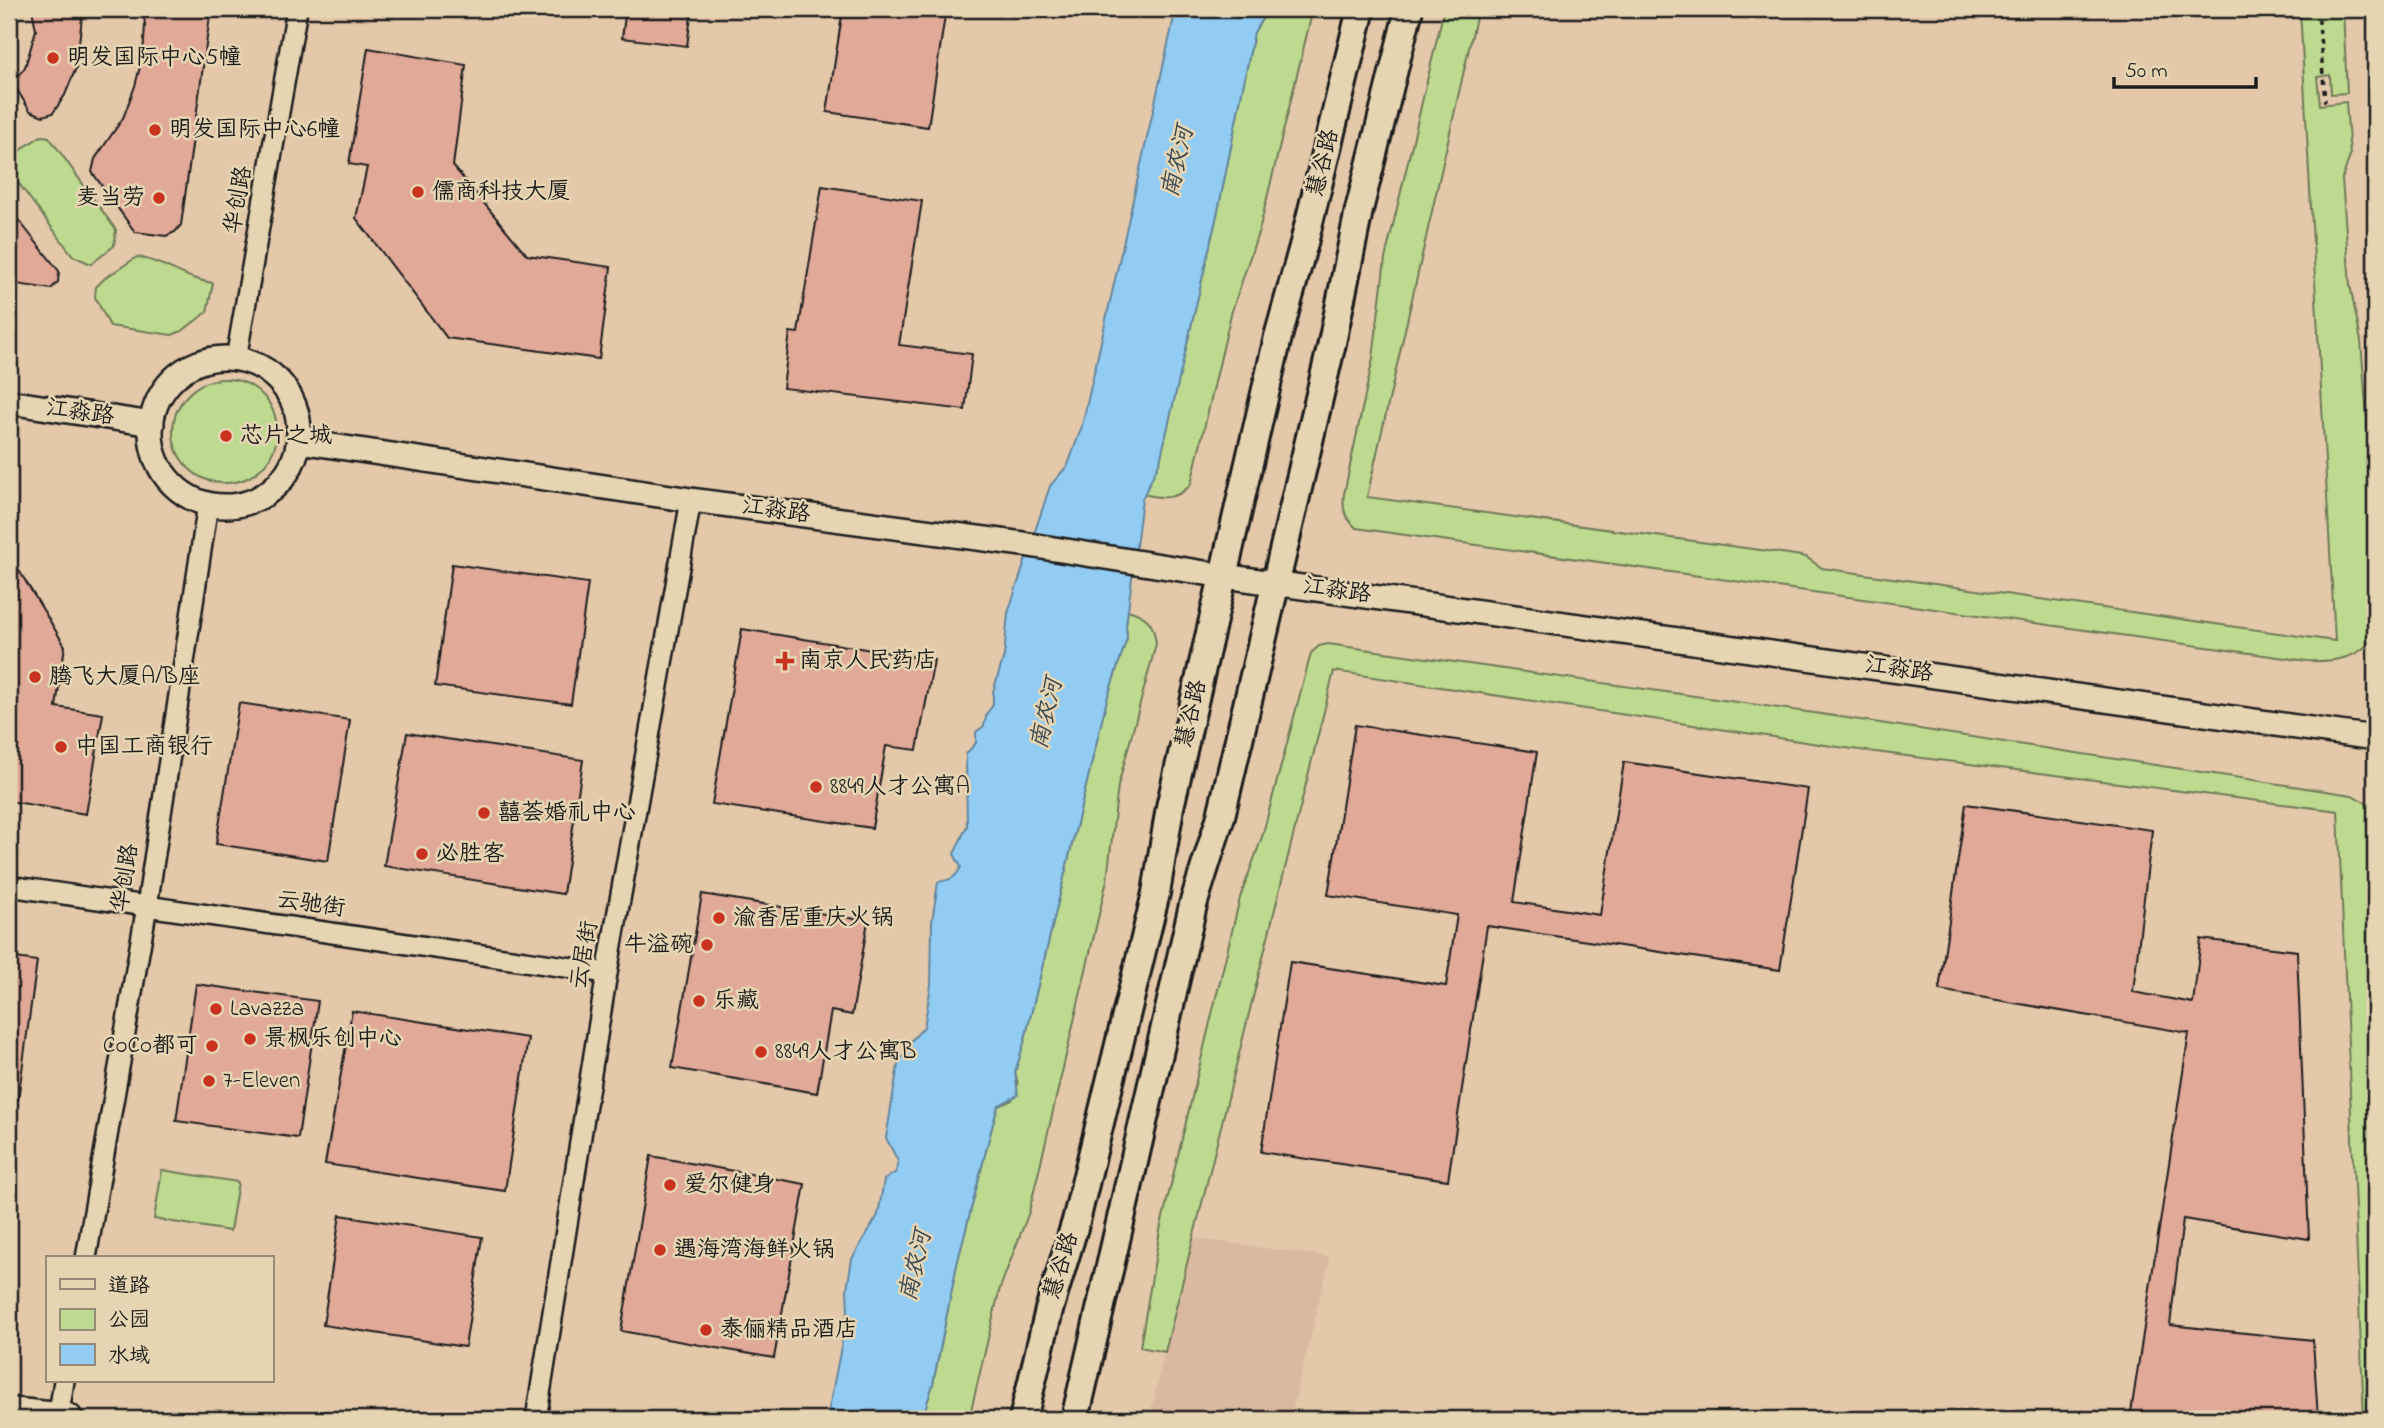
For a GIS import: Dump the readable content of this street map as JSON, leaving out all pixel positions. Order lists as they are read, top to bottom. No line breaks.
{"streets":{"main road":["慧谷路"],"street":["华创路","江淼路","云驰街","云居街"]},"crossings":[["慧谷路","江淼路"],["华创路","江淼路"],["华创路","云驰街"],["江淼路","云居街"],["云驰街","云居街"]],"water":["南农河"],"places":{"other":["明发国际中心5幢","明发国际中心6幢","儒商科技大厦","麦当劳","芯片之城","腾飞大厦A/B座","中国工商银行","8849人才公寓A","囍荟婚礼中心","必胜客","渝香居重庆火锅","牛溢碗","乐藏","Lavazza","景枫乐创中心","CoCo都可","8849人才公寓B","7-Eleven","爱尔健身","遇海湾海鲜火锅","泰俪精品酒店"],"health":["南京人民药店"]},"legend":["道路","公园","水域"],"scale_bar":"50 m"}
